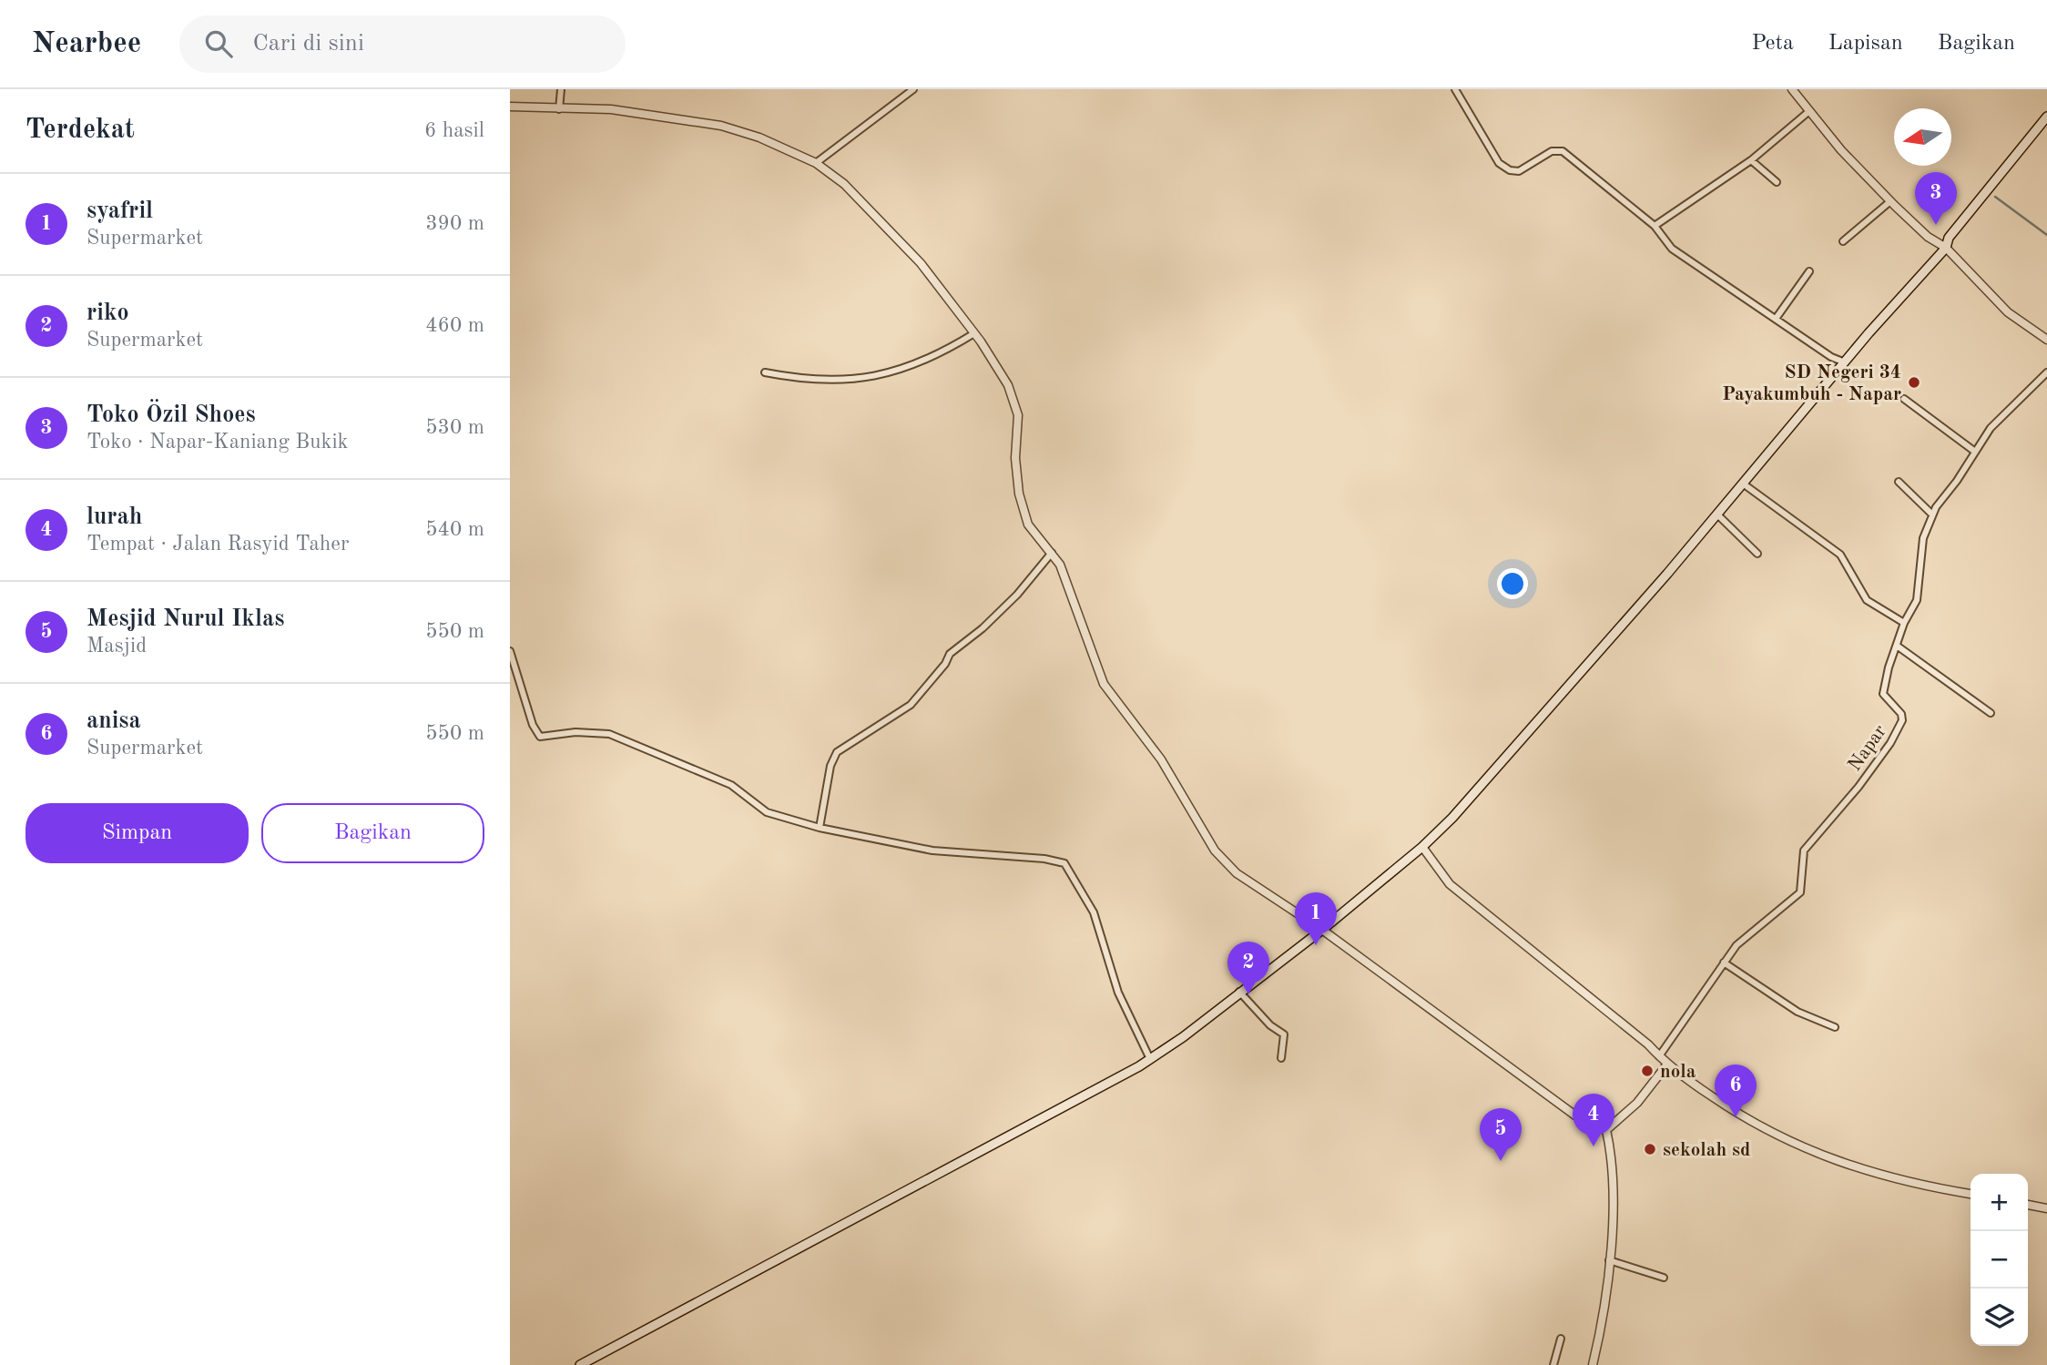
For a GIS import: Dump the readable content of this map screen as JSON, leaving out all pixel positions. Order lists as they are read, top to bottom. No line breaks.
{"streets":{"street":["Napar"]},"places":["SD Negeri 34 Payakumbuh - Napar","nola","sekolah sd"],"north":"left","page":{"header":"Nearbee","search":"Cari di sini","nav":["Peta","Lapisan","Bagikan"],"heading":["Terdekat","6 hasil"],"list":[{"mark":"1","name":"syafril","note":"Supermarket","value":"390 m"},{"mark":"2","name":"riko","note":"Supermarket","value":"460 m"},{"mark":"3","name":"Toko Özil Shoes","note":"Toko · Napar-Kaniang Bukik","value":"530 m"},{"mark":"4","name":"lurah","note":"Tempat · Jalan Rasyid Taher","value":"540 m"},{"mark":"5","name":"Mesjid Nurul Iklas","note":"Masjid","value":"550 m"},{"mark":"6","name":"anisa","note":"Supermarket","value":"550 m"}],"pins":["3","1","2","6","4","5"],"buttons":["Simpan","Bagikan"],"map_buttons":["+","−"]}}
